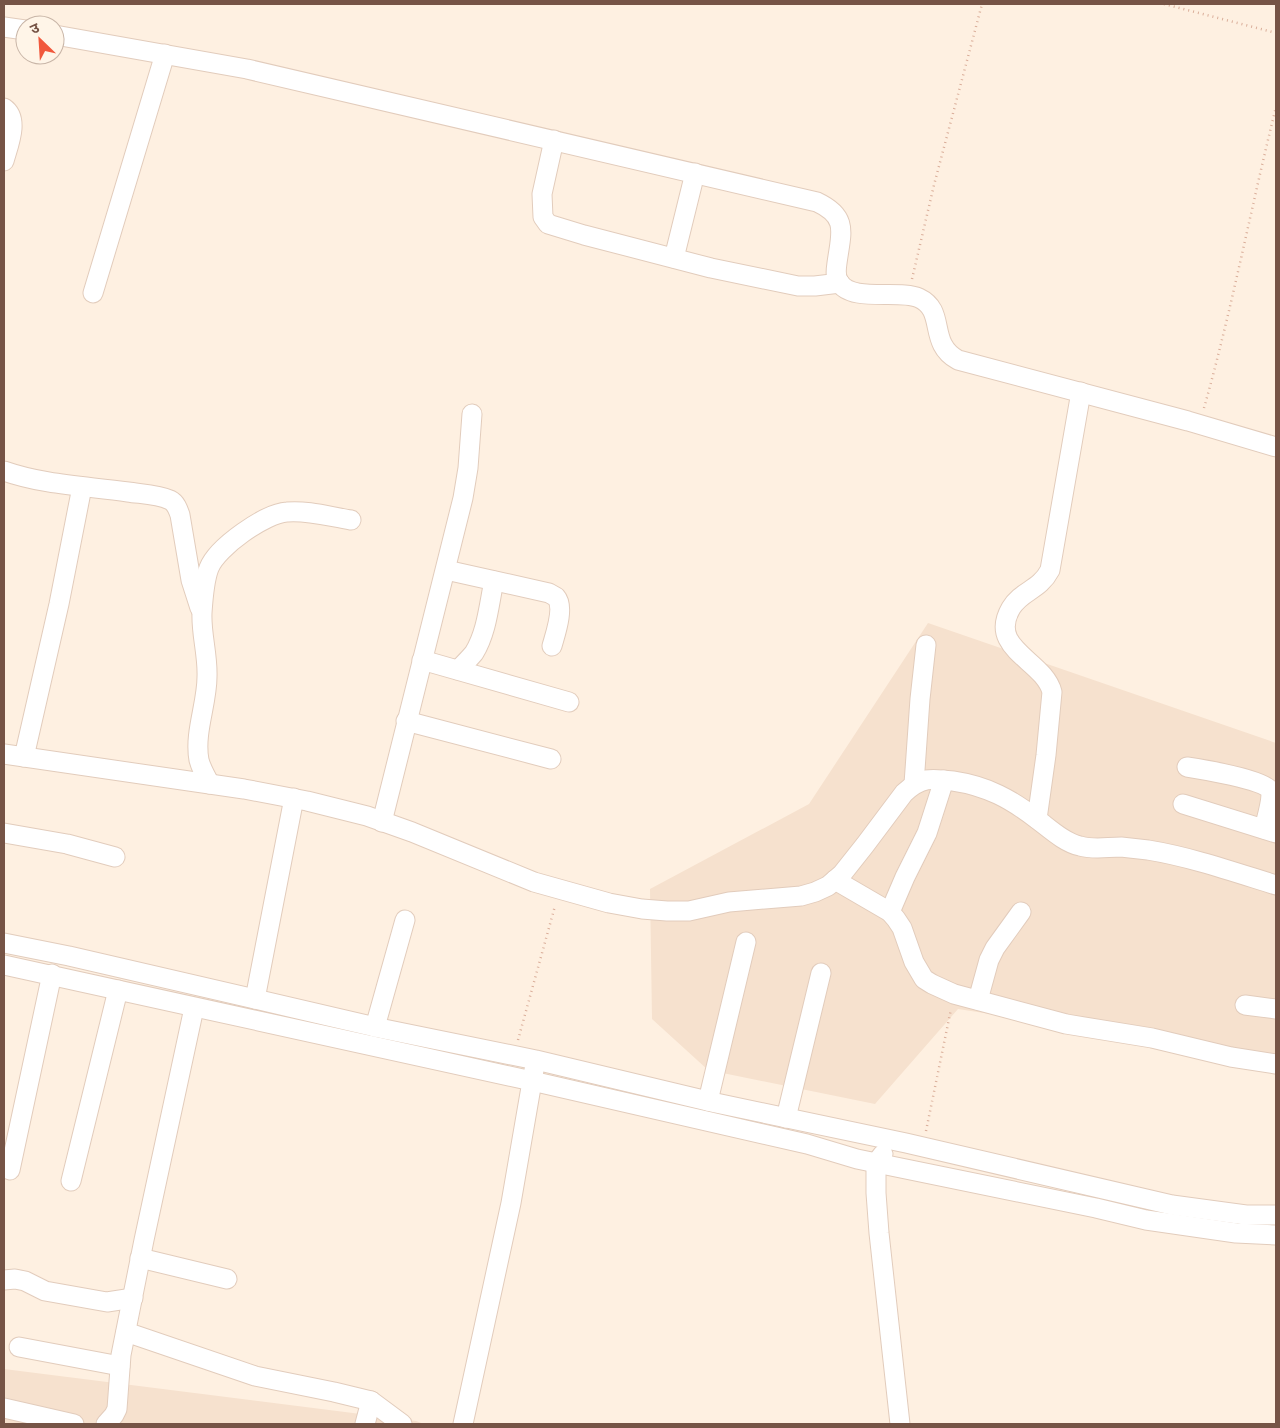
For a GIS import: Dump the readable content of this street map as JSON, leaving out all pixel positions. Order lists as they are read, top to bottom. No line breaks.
{"north":"top left"}
